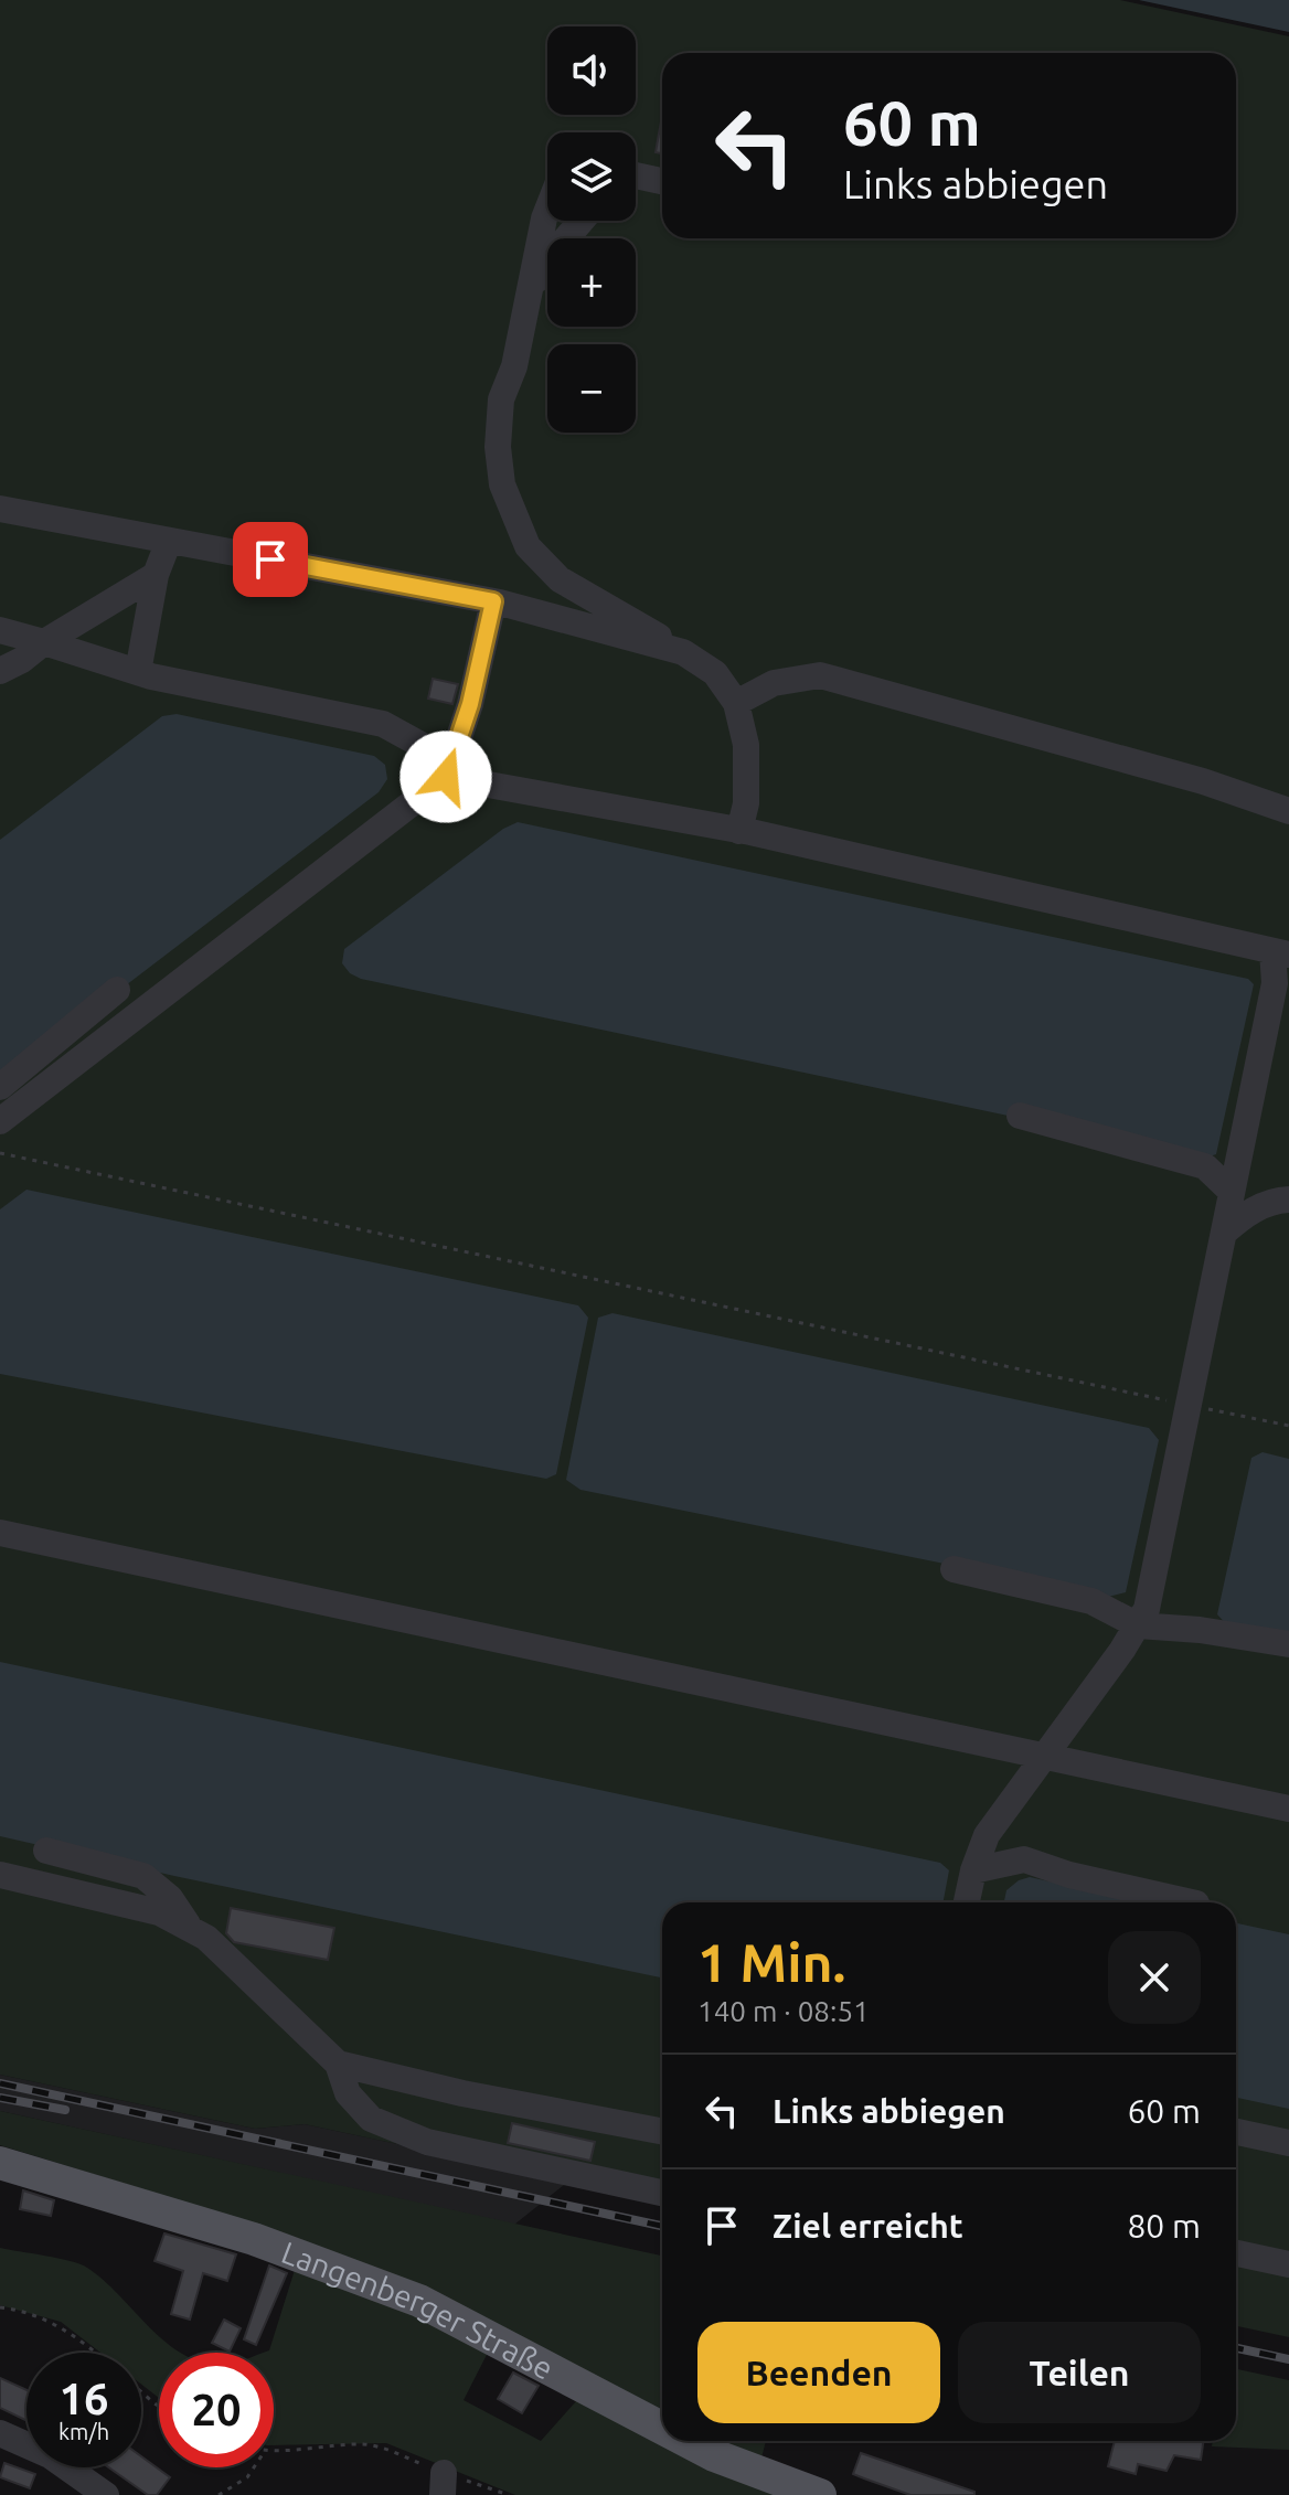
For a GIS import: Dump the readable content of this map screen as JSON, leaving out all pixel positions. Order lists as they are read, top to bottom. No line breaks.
{"streets":{"main road":["Langenberger Straße"]},"page":{"map_buttons":["+","−"],"turn":["60 m","Links abbiegen"],"heading":["1 Min.","140 m · 08:51"],"list":[{"name":"Links abbiegen","value":"60 m"},{"name":"Ziel erreicht","value":"80 m"}],"buttons":["Beenden","Teilen"],"speed":"16 km/h","limit":"20"}}
